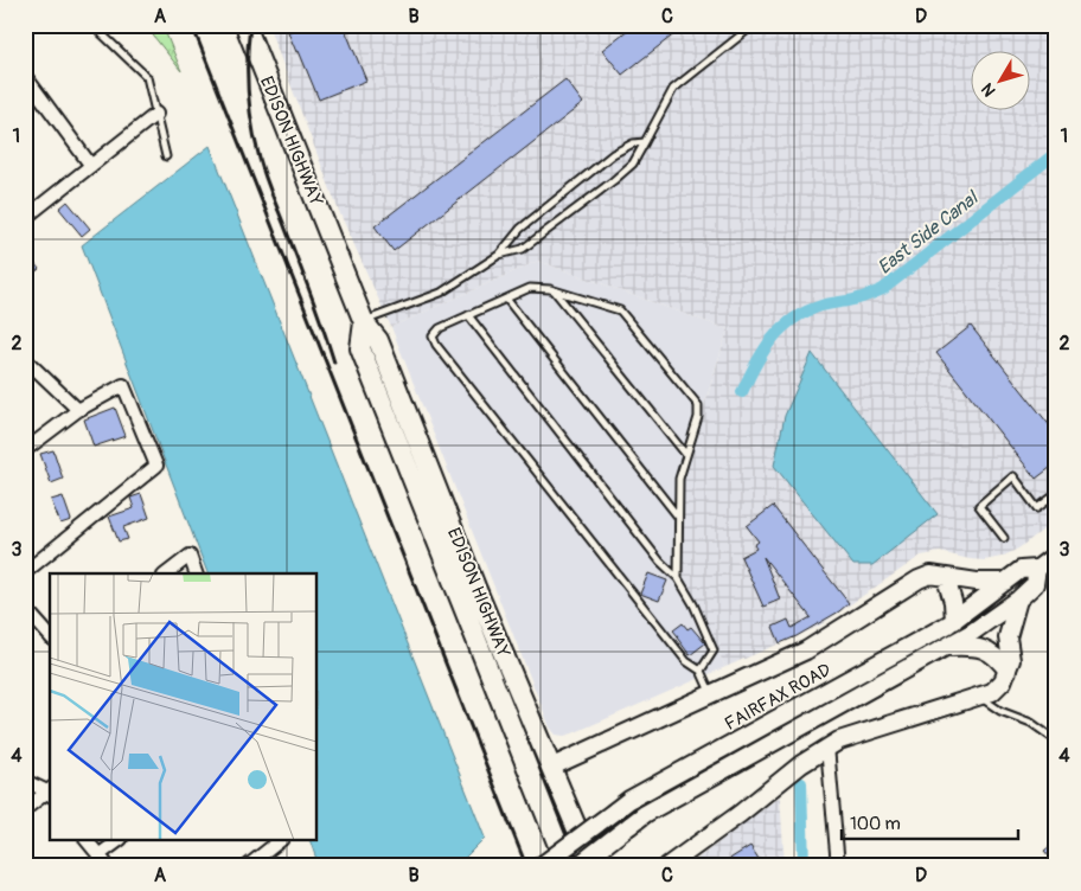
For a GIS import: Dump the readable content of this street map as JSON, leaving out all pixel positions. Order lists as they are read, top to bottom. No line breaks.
{"streets":{"main road":["EDISON HIGHWAY","FAIRFAX ROAD"]},"water":["East Side Canal"],"scale_bar":"100 m","north":"bottom left","grid":{"columns":["A","B","C","D"],"rows":["1","2","3","4"]}}
